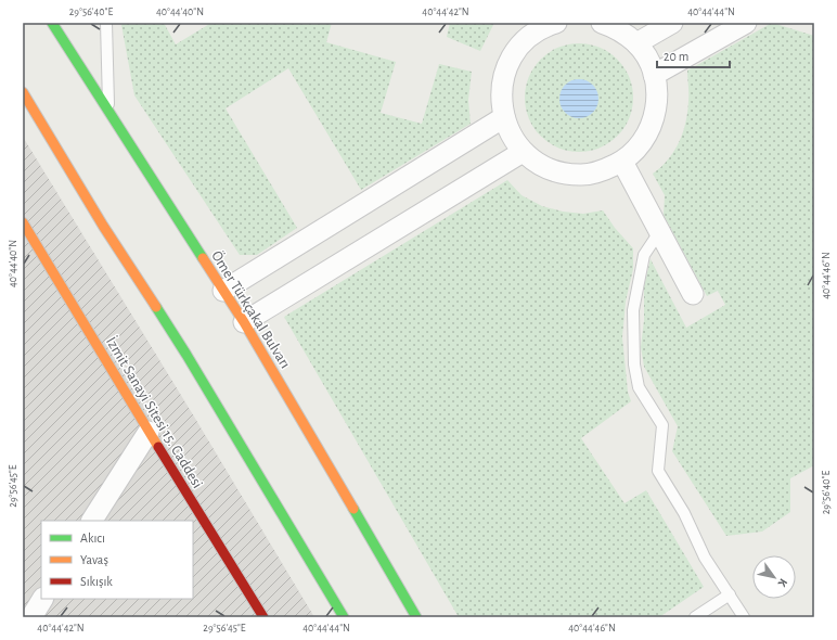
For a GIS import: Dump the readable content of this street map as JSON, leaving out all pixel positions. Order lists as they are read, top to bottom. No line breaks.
{"streets":{"main road":["Ömer Türkçakal Bulvarı","İzmit Sanayi Sitesi 15. Caddesi"]},"legend":["Akıcı","Yavaş","Sıkışık"],"scale_bar":"20 m","north":"bottom right","coordinates":["29°56'40\"E","40°44'40\"N","40°44'42\"N","40°44'44\"N","40°44'46\"N","29°56'45\"E"]}
